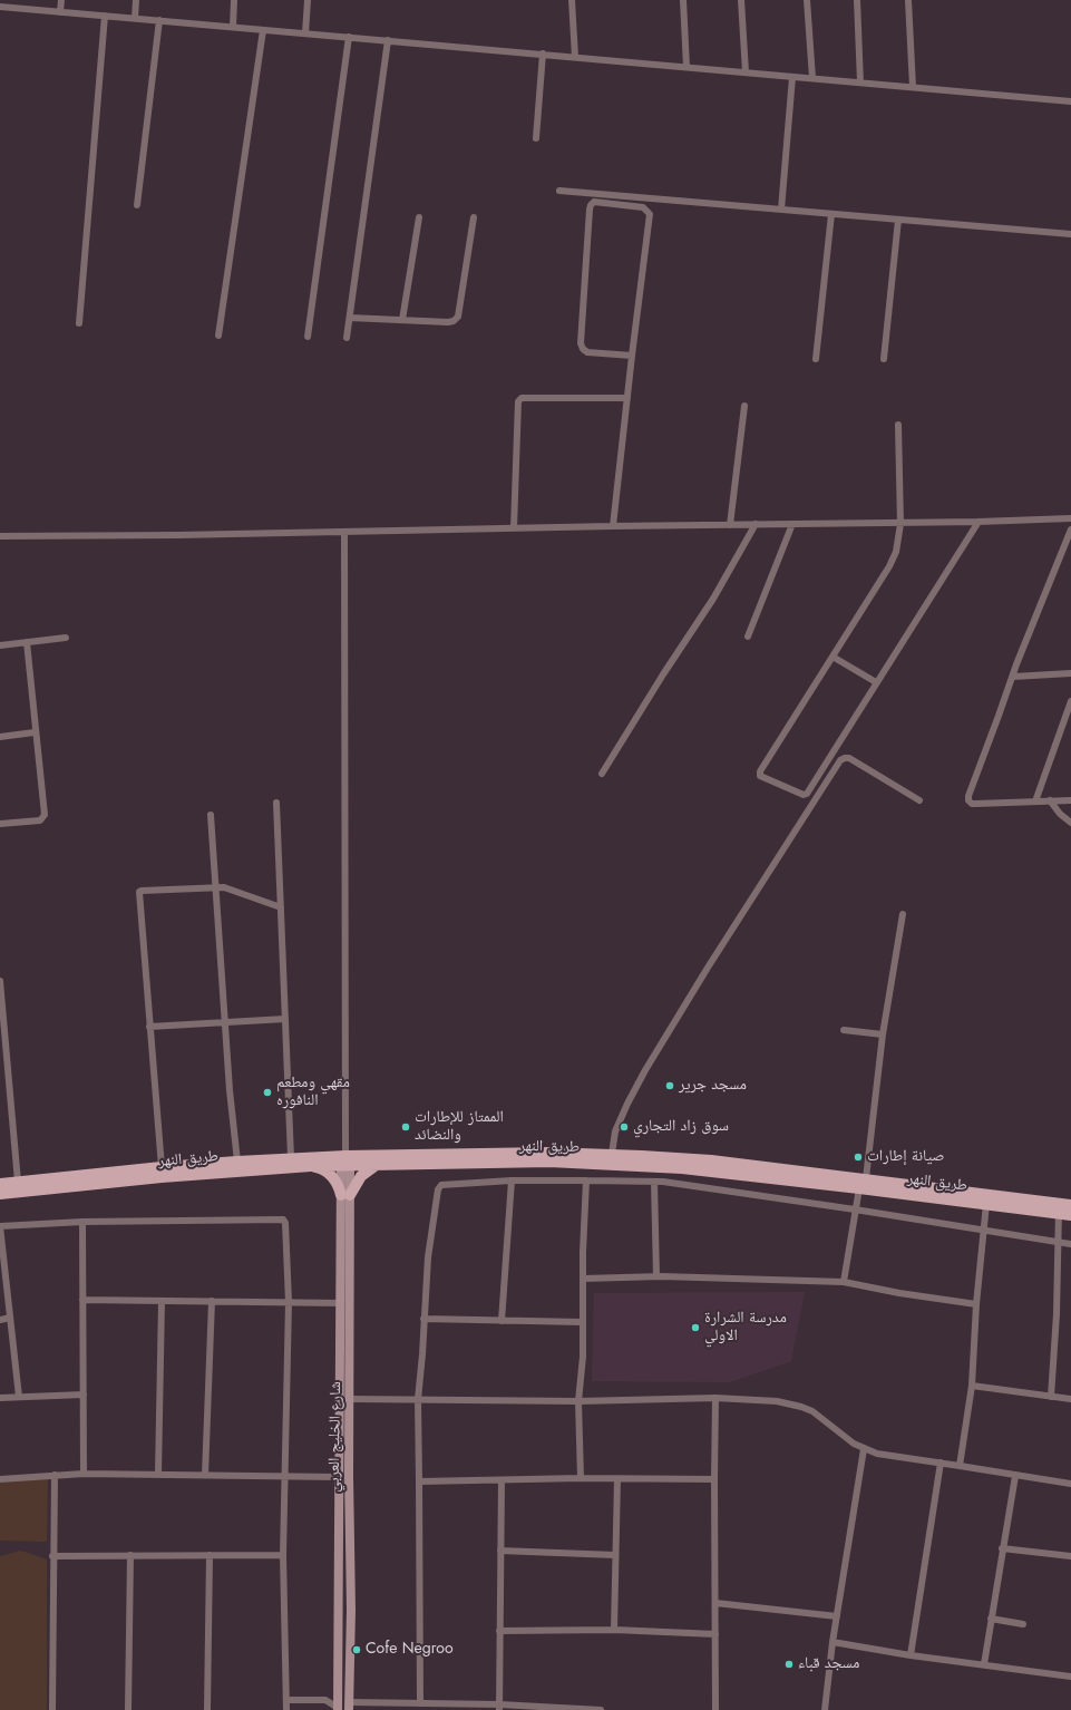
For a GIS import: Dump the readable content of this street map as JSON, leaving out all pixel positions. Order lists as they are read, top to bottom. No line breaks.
{"streets":{"main road":["طريق النهر","شارع الخليج العربي"]},"crossings":[["طريق النهر","شارع الخليج العربي"]],"places":["مسجد جرير","مقهي ومطعم النافوره","الممتاز للإطارات والنضائد","سوق زاد التجاري","صيانة إطارات","مدرسة الشرارة الاولي","Cofe Negroo","مسجد قباء"]}
